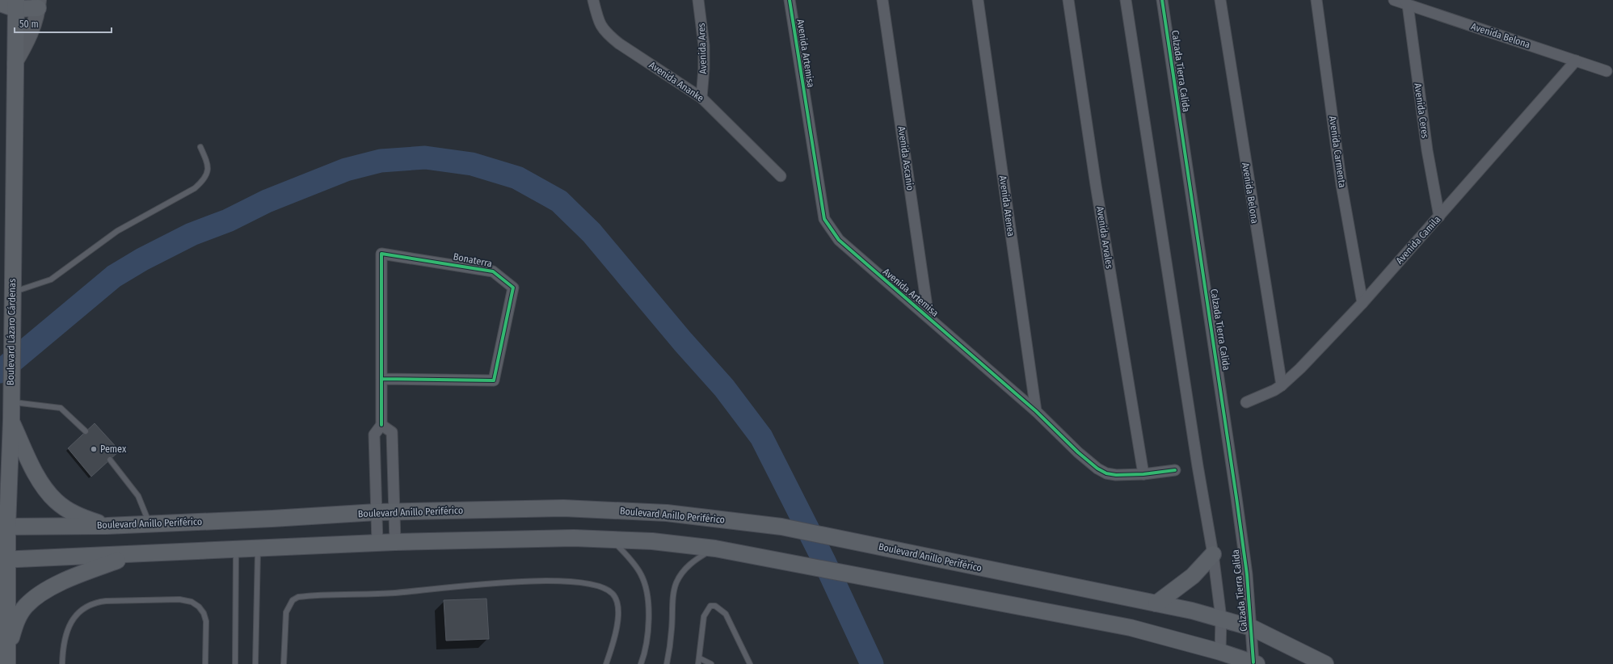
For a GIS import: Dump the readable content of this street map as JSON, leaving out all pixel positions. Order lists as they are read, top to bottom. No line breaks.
{"streets":{"main road":["Boulevard Lázaro Cárdenas","Boulevard Anillo Periférico"],"street":["Avenida Belona","Avenida Ares","Avenida Artemisa","Calzada Tierra Calida","Avenida Ananke","Avenida Ceres","Avenida Carmenta","Avenida Ascanio","Avenida Atenea","Avenida Arvales","Avenida Camila","Bonaterra"]},"crossings":[["Avenida Belona","Avenida Ceres"],["Avenida Belona","Avenida Camila"],["Avenida Ares","Avenida Ananke"],["Avenida Artemisa","Avenida Ascanio"],["Avenida Artemisa","Avenida Atenea"],["Avenida Artemisa","Avenida Arvales"],["Calzada Tierra Calida","Boulevard Anillo Periférico"],["Avenida Ceres","Avenida Camila"],["Avenida Carmenta","Avenida Camila"],["Boulevard Lázaro Cárdenas","Boulevard Anillo Periférico"]],"places":["Pemex"],"scale_bar":"50 m"}
